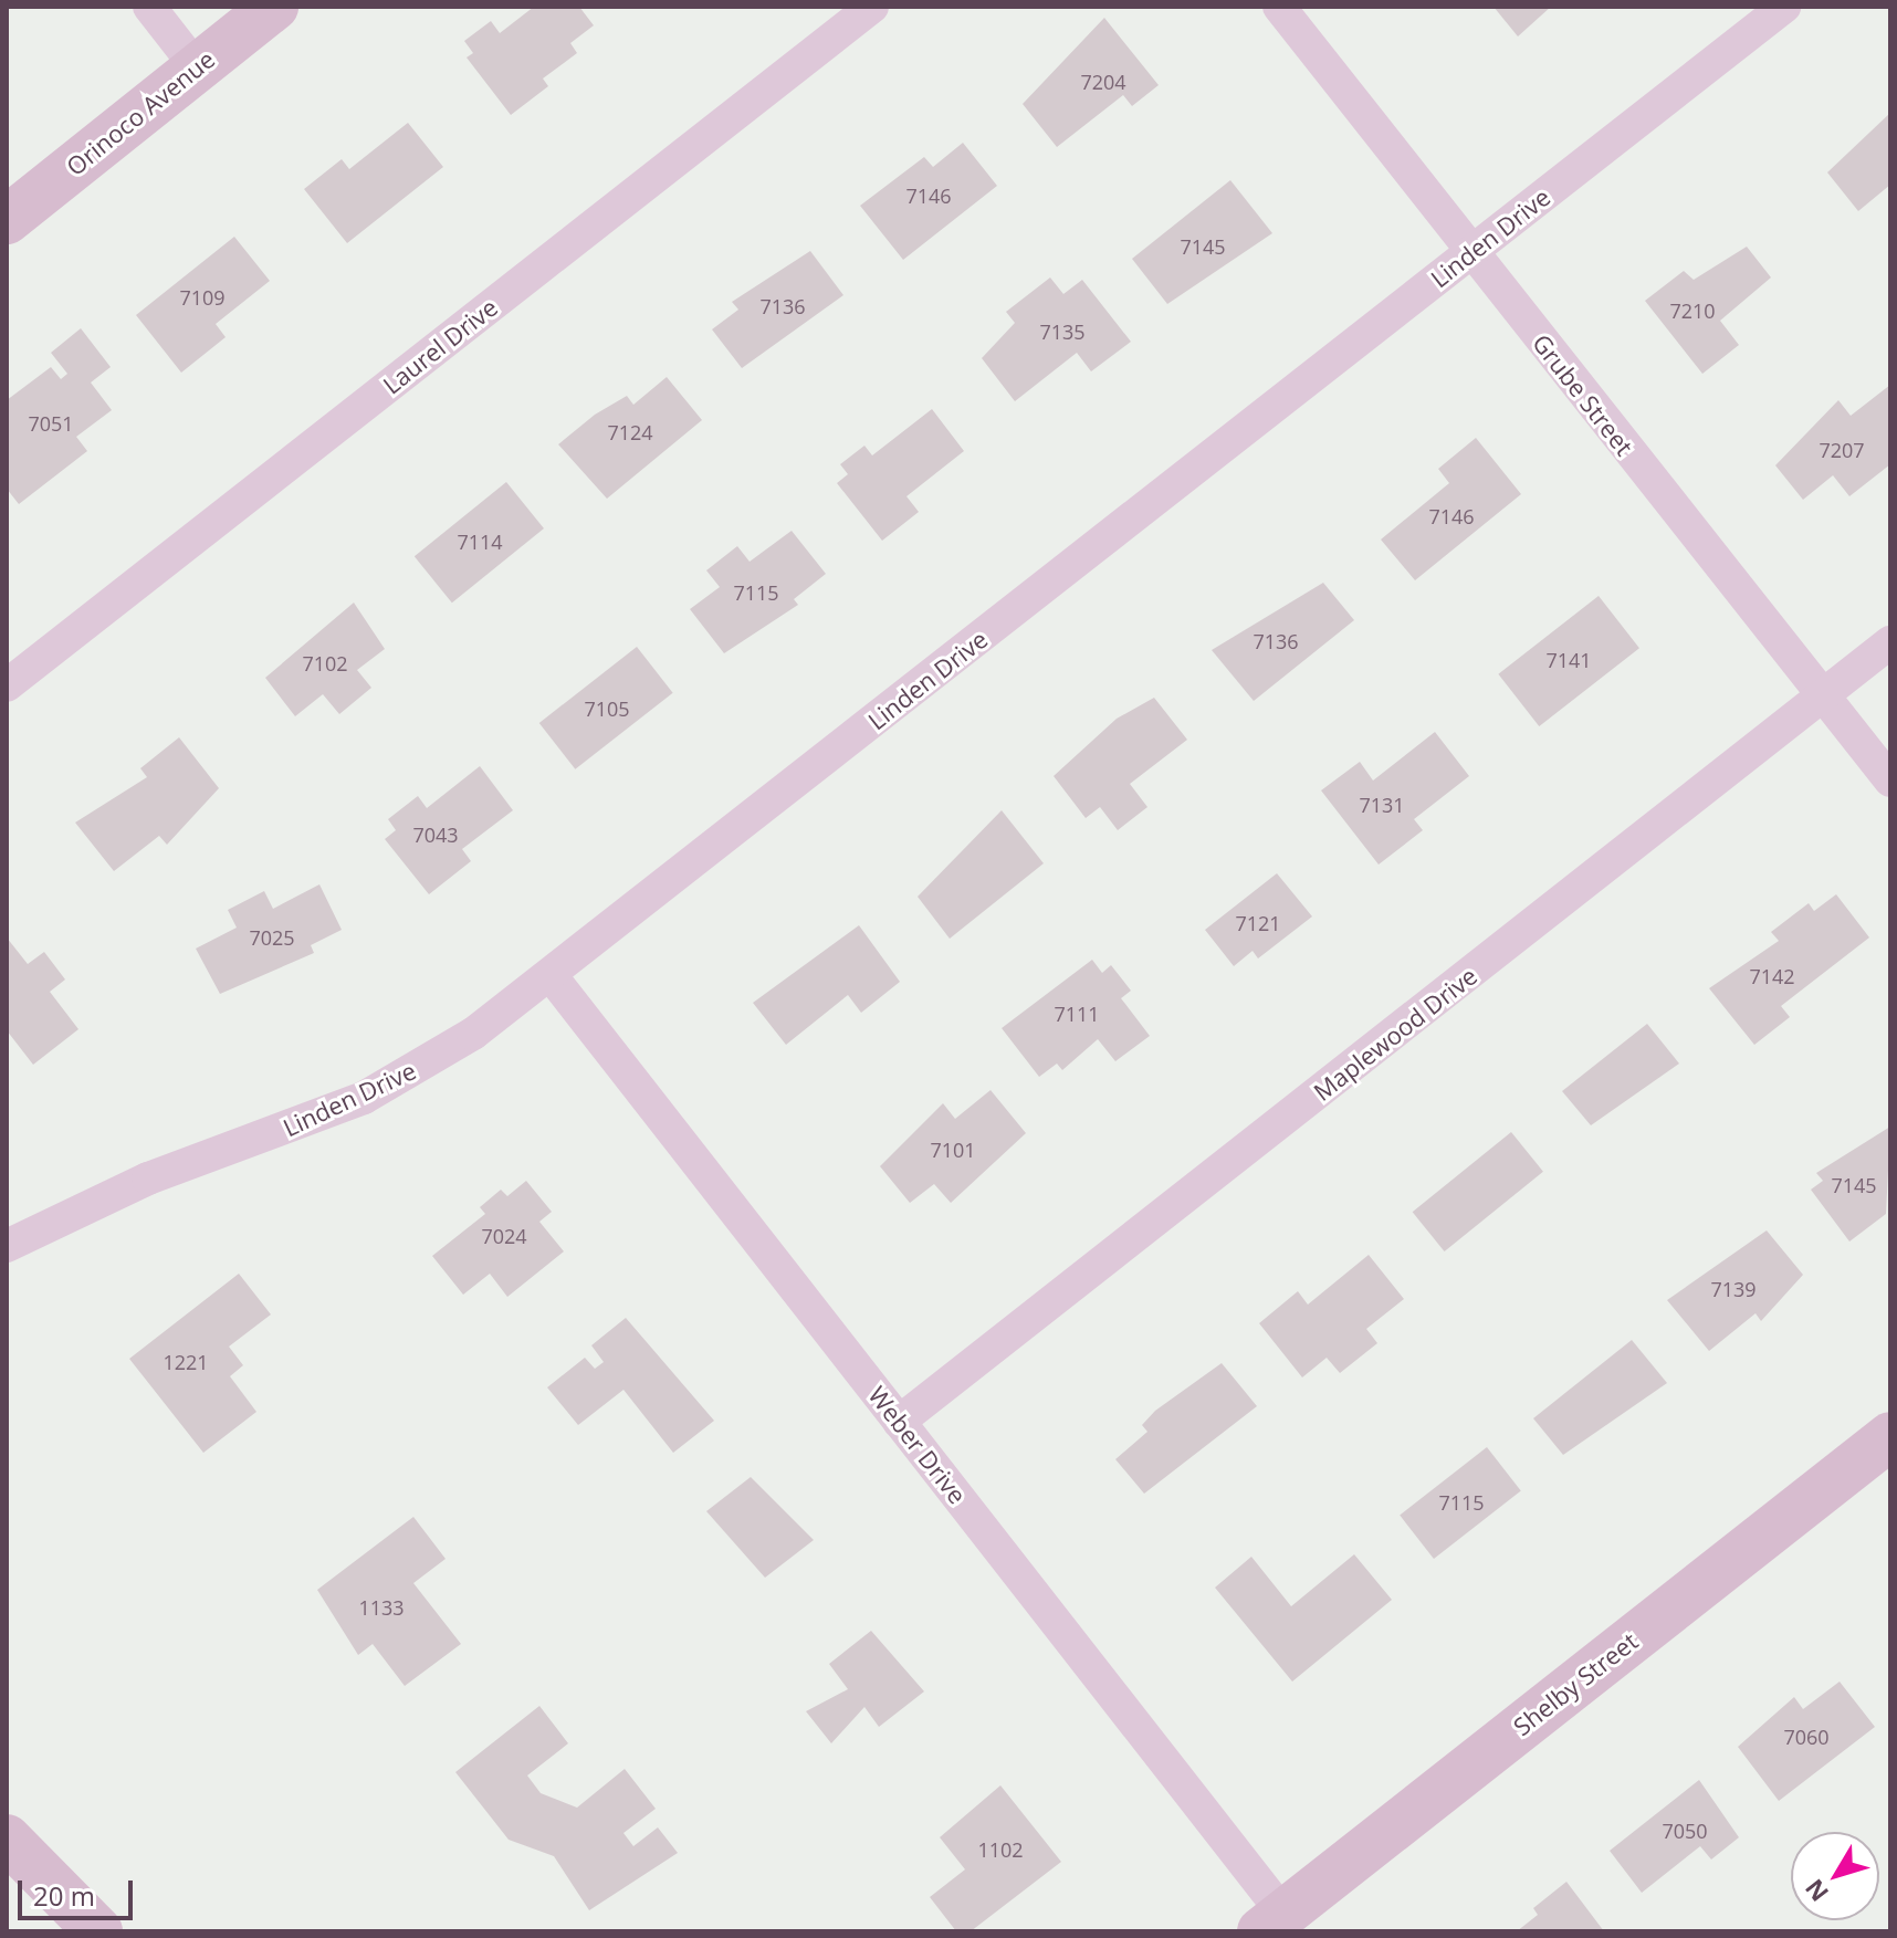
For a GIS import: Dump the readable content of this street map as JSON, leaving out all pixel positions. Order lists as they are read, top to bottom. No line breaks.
{"streets":{"street":["Orinoco Avenue","Linden Drive","Laurel Drive","Grube Street","Maplewood Drive","Weber Drive","Shelby Street"]},"crossings":[["Linden Drive","Grube Street"],["Linden Drive","Weber Drive"],["Grube Street","Maplewood Drive"],["Maplewood Drive","Weber Drive"],["Weber Drive","Shelby Street"]],"house_numbers":["7204","7146","7145","7109","7136","7210","7135","7051","7124","7207","7146","7114","7115","7136","7141","7102","7105","7131","7043","7121","7025","7142","7111","7101","7145","7024","7139","1221","7115","1133","7060","7050","1102"],"scale_bar":"20 m","north":"bottom left"}
